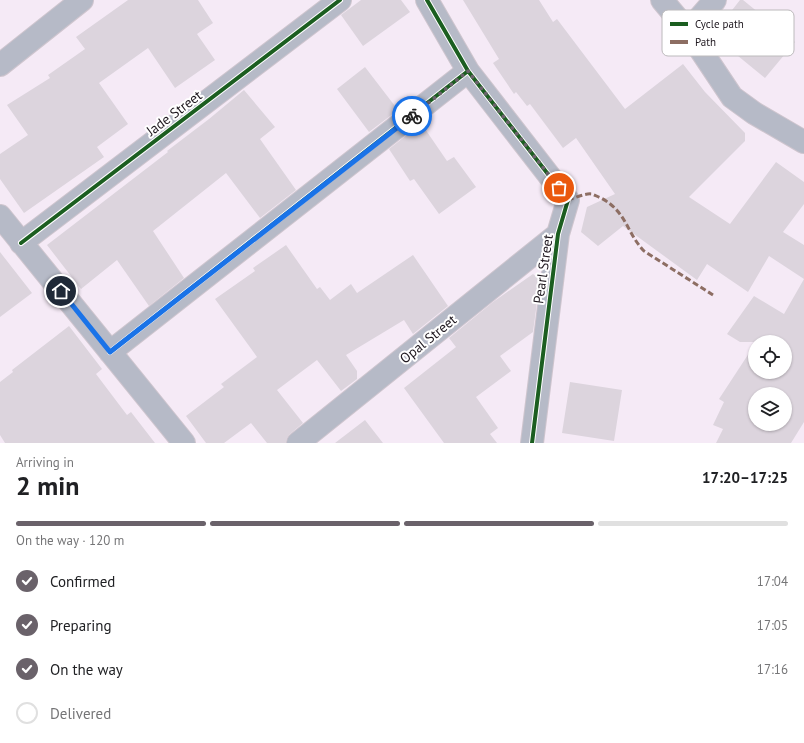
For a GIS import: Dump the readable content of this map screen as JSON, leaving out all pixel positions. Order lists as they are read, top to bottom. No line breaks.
{"streets":{"street":["Jade Street","Pearl Street","Opal Street"]},"crossings":[["Pearl Street","Opal Street"]],"legend":["Cycle path","Path"],"page":{"heading":["2 min","Arriving in","17:20–17:25"],"bar":"On the way · 120 m","list":[["Confirmed","17:04"],["Preparing","17:05"],["On the way","17:16"],"Delivered"]}}
